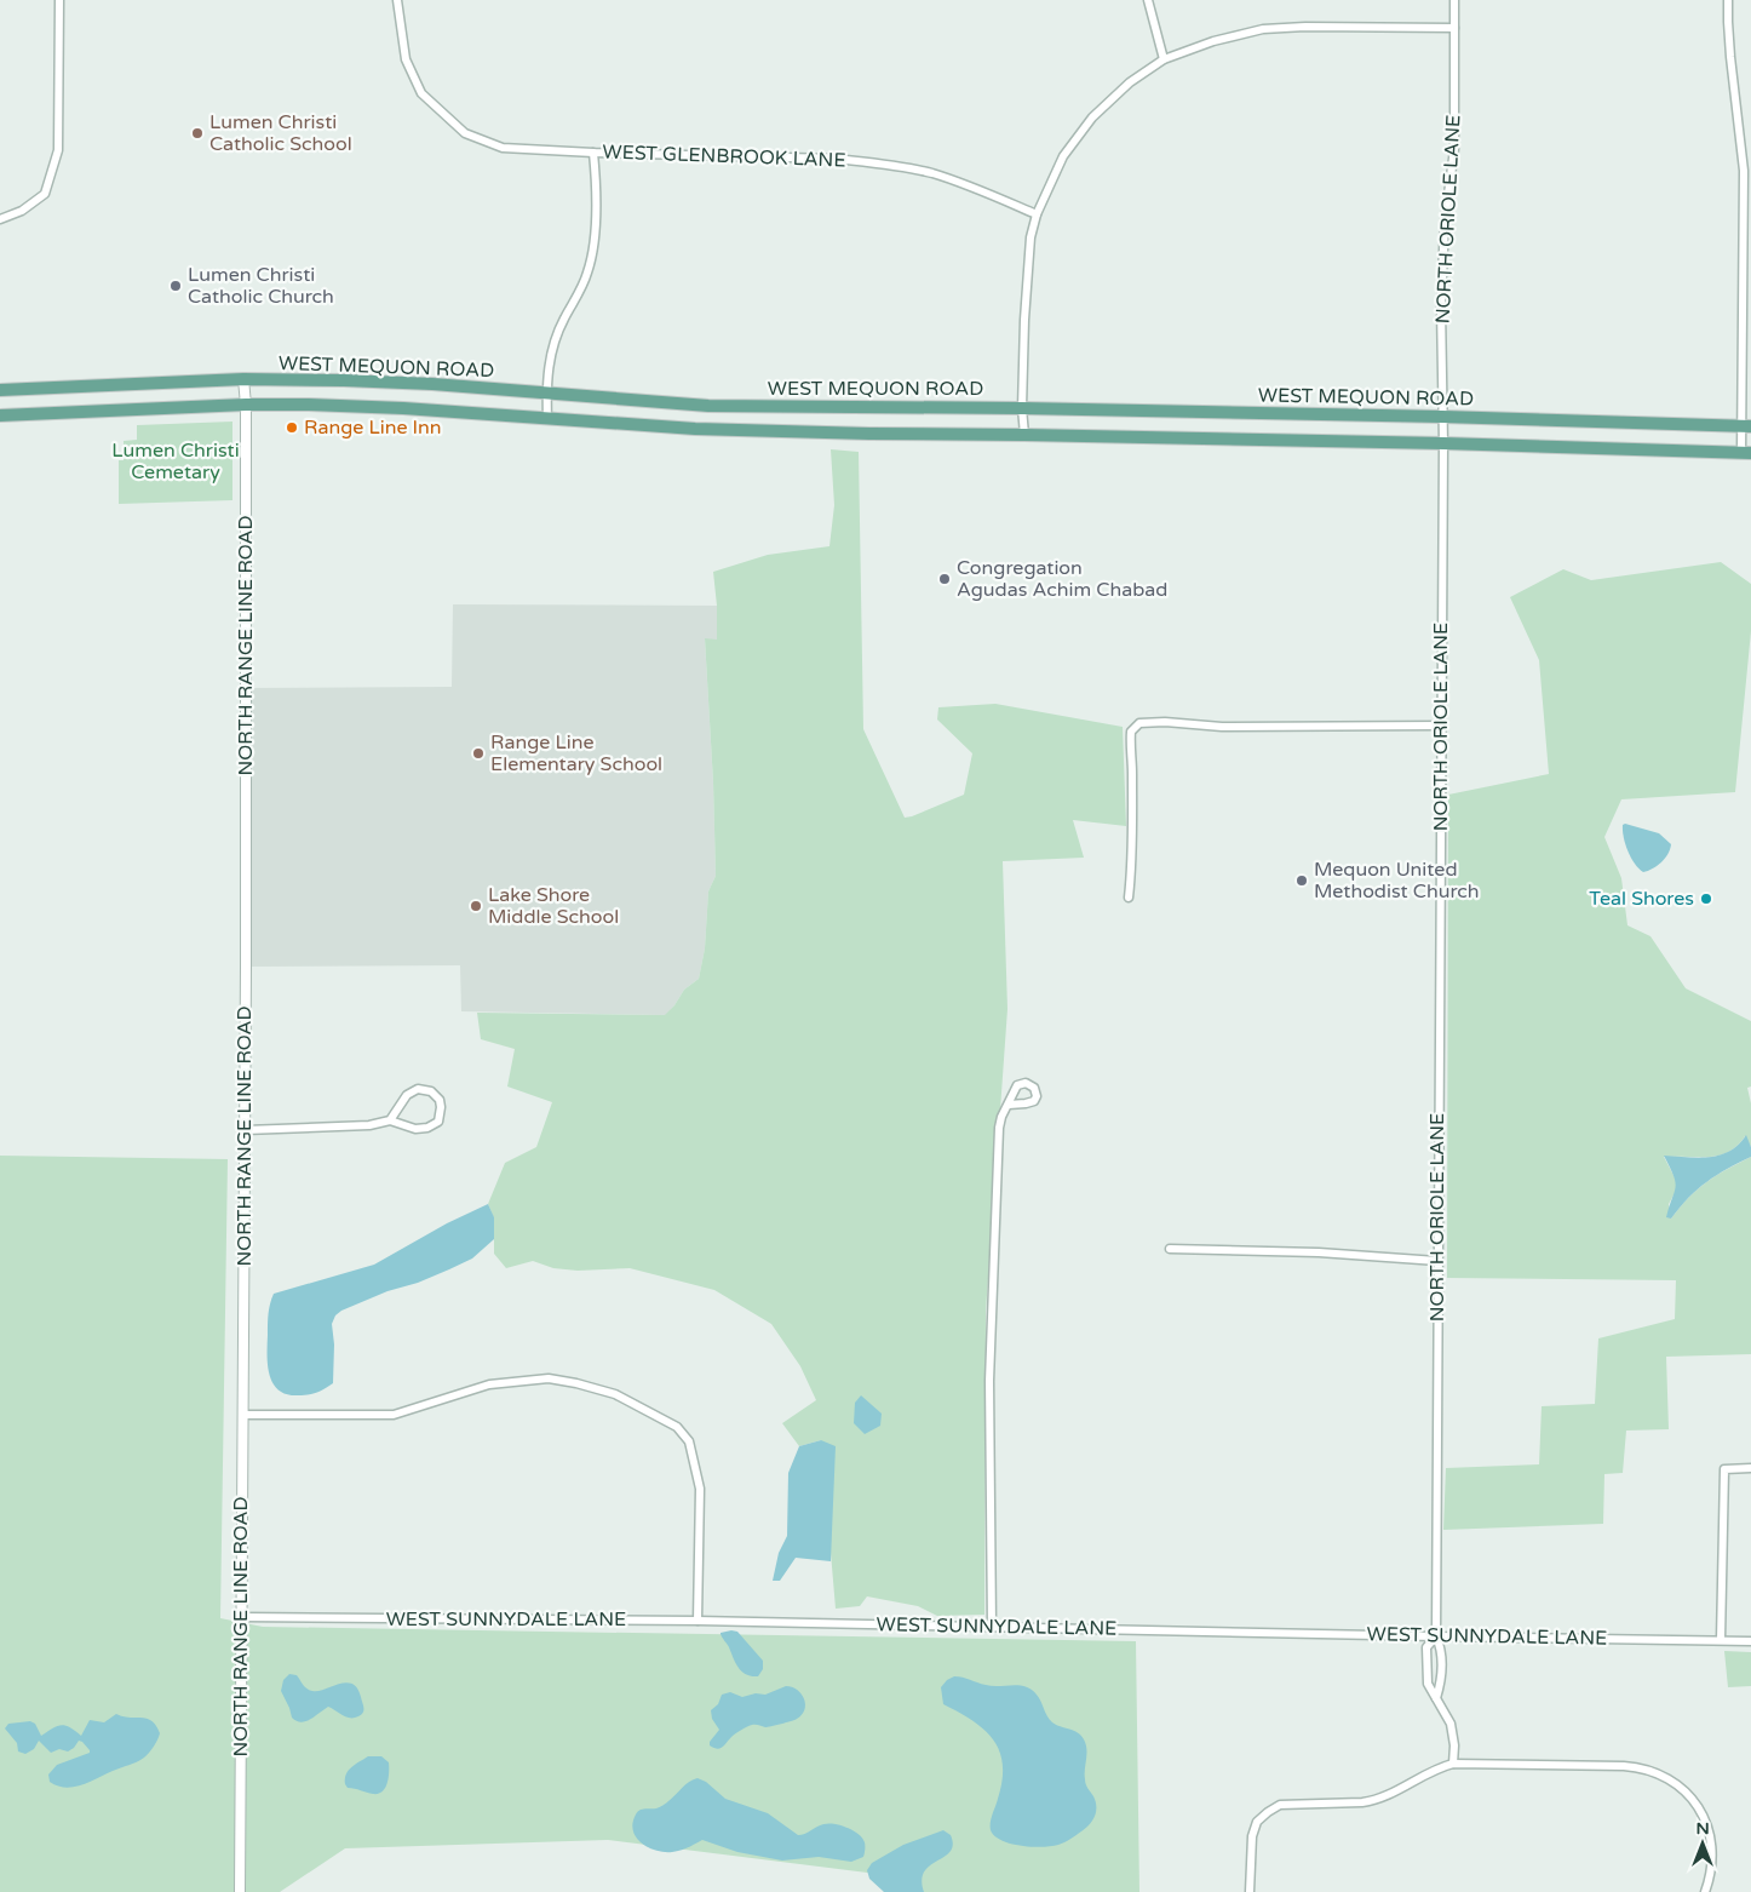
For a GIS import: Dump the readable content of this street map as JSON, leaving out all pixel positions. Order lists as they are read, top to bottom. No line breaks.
{"streets":{"main road":["WEST MEQUON ROAD"],"street":["WEST GLENBROOK LANE","NORTH ORIOLE LANE","NORTH RANGE LINE ROAD","WEST SUNNYDALE LANE"]},"crossings":[["NORTH ORIOLE LANE","WEST MEQUON ROAD"],["NORTH ORIOLE LANE","WEST SUNNYDALE LANE"],["WEST MEQUON ROAD","NORTH RANGE LINE ROAD"],["NORTH RANGE LINE ROAD","WEST SUNNYDALE LANE"]],"parks":["Lumen Christi Cemetary"],"places":["Lumen Christi Catholic School","Lumen Christi Catholic Church","Range Line Inn","Congregation Agudas Achim Chabad","Range Line Elementary School","Mequon United Methodist Church","Teal Shores","Lake Shore Middle School"],"north":"top"}
